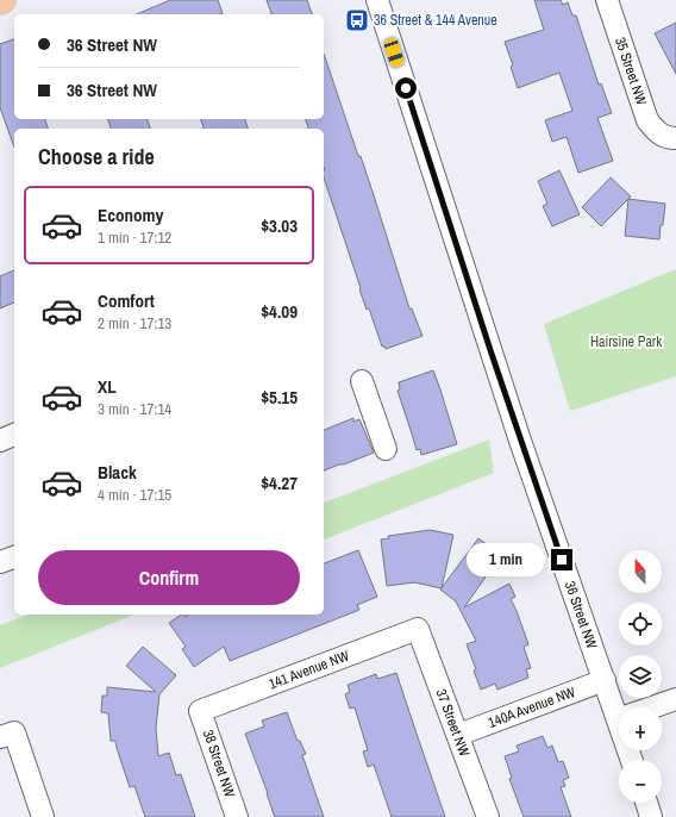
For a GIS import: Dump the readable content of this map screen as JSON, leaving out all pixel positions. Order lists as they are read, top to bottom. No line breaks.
{"streets":{"street":["35 Street NW","36 Street NW","141 Avenue NW","140A Avenue NW","37 Street NW","38 Street NW"]},"crossings":[["36 Street NW","140A Avenue NW"],["141 Avenue NW","37 Street NW"],["141 Avenue NW","38 Street NW"],["140A Avenue NW","37 Street NW"]],"parks":["Hairsine Park"],"places":{"bus stop":["36 Street & 144 Avenue"]},"north":"top","page":{"banner":["36 Street NW","36 Street NW"],"heading":"Choose a ride","list":[{"name":"Economy","note":"1 min · 17:12","value":"$3.03"},{"name":"Comfort","note":"2 min · 17:13","value":"$4.09"},{"name":"XL","note":"3 min · 17:14","value":"$5.15"},{"name":"Black","note":"4 min · 17:15","value":"$4.27"}],"buttons":"Confirm","bubble":"1 min","map_buttons":["+","−"]}}
